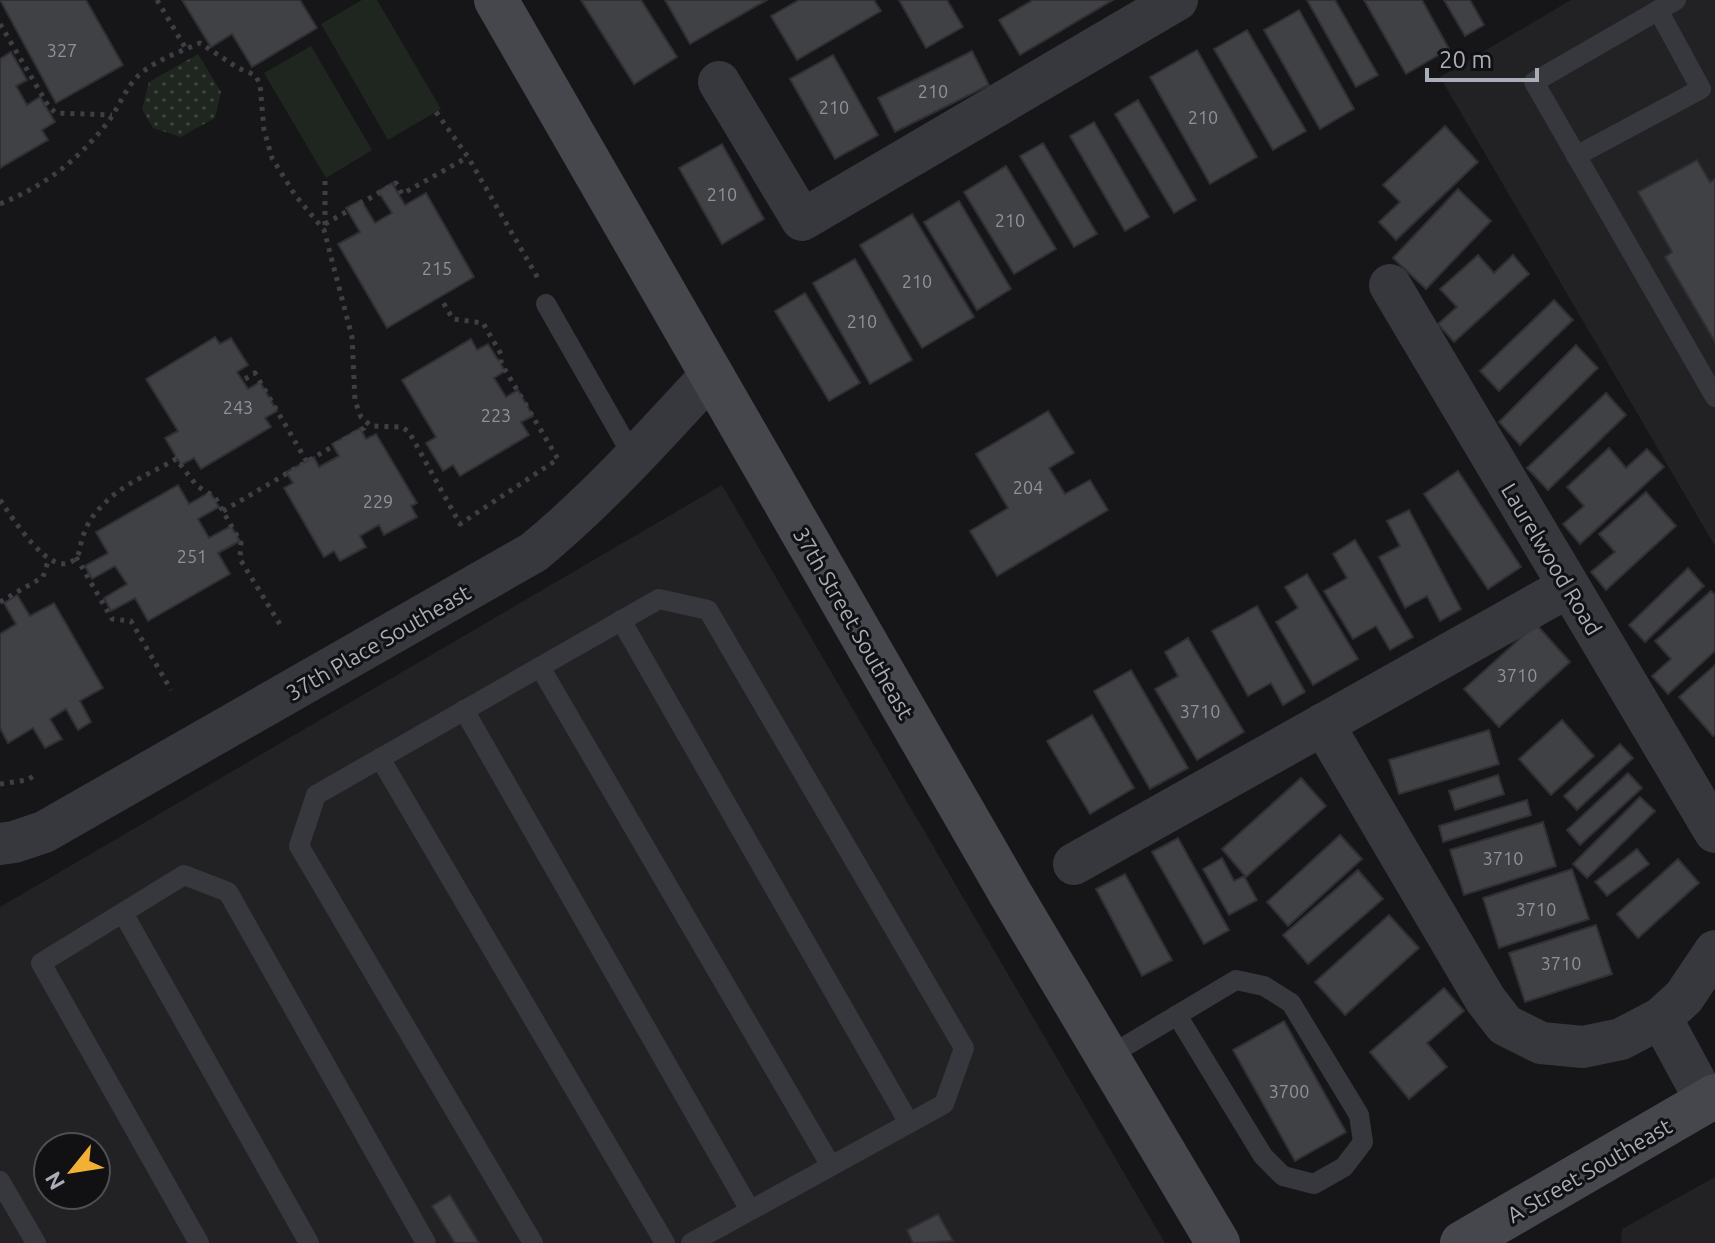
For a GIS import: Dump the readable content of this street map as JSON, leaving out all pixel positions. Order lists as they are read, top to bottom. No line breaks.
{"streets":{"street":["Laurelwood Road","37th Street Southeast","37th Place Southeast","A Street Southeast"]},"crossings":[["37th Street Southeast","37th Place Southeast"]],"house_numbers":["327","210","210","210","210","210","215","210","210","243","223","204","229","251","3710","3710","3710","3710","3710","3700"],"scale_bar":"20 m","north":"bottom left"}
